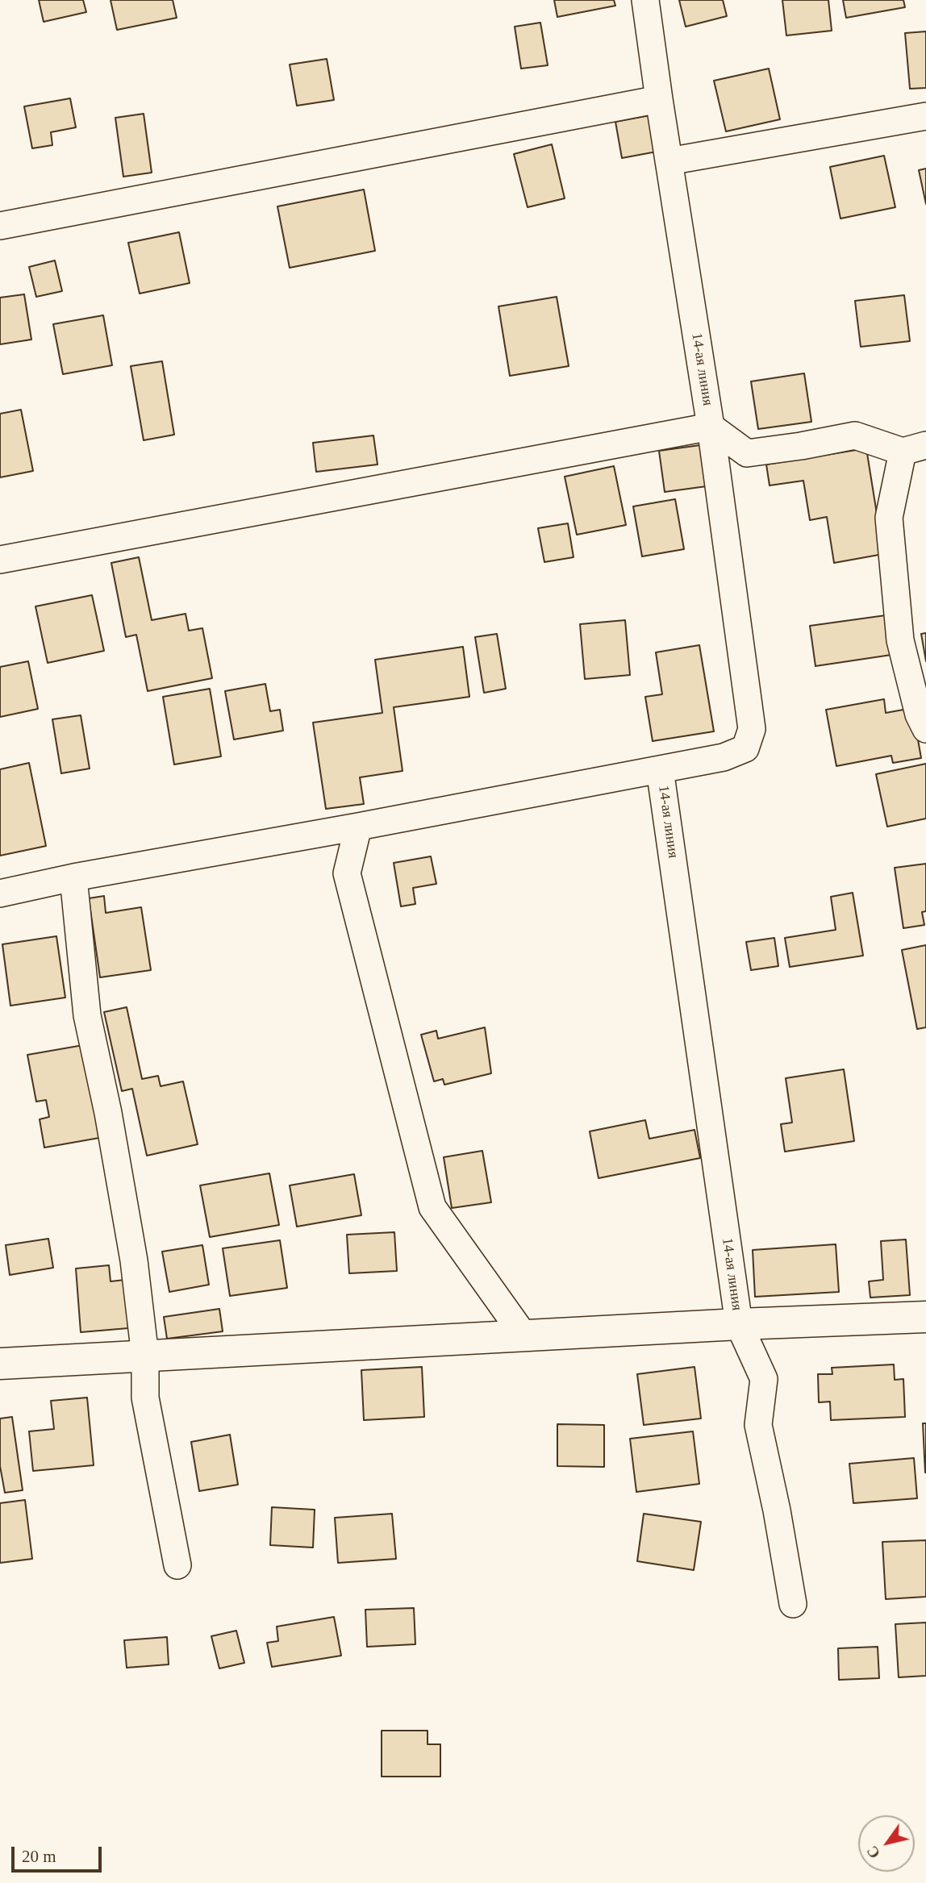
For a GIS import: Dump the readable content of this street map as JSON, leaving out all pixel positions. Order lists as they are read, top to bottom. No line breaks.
{"streets":{"street":["14-ая линия"]},"scale_bar":"20 m","north":"bottom left"}
